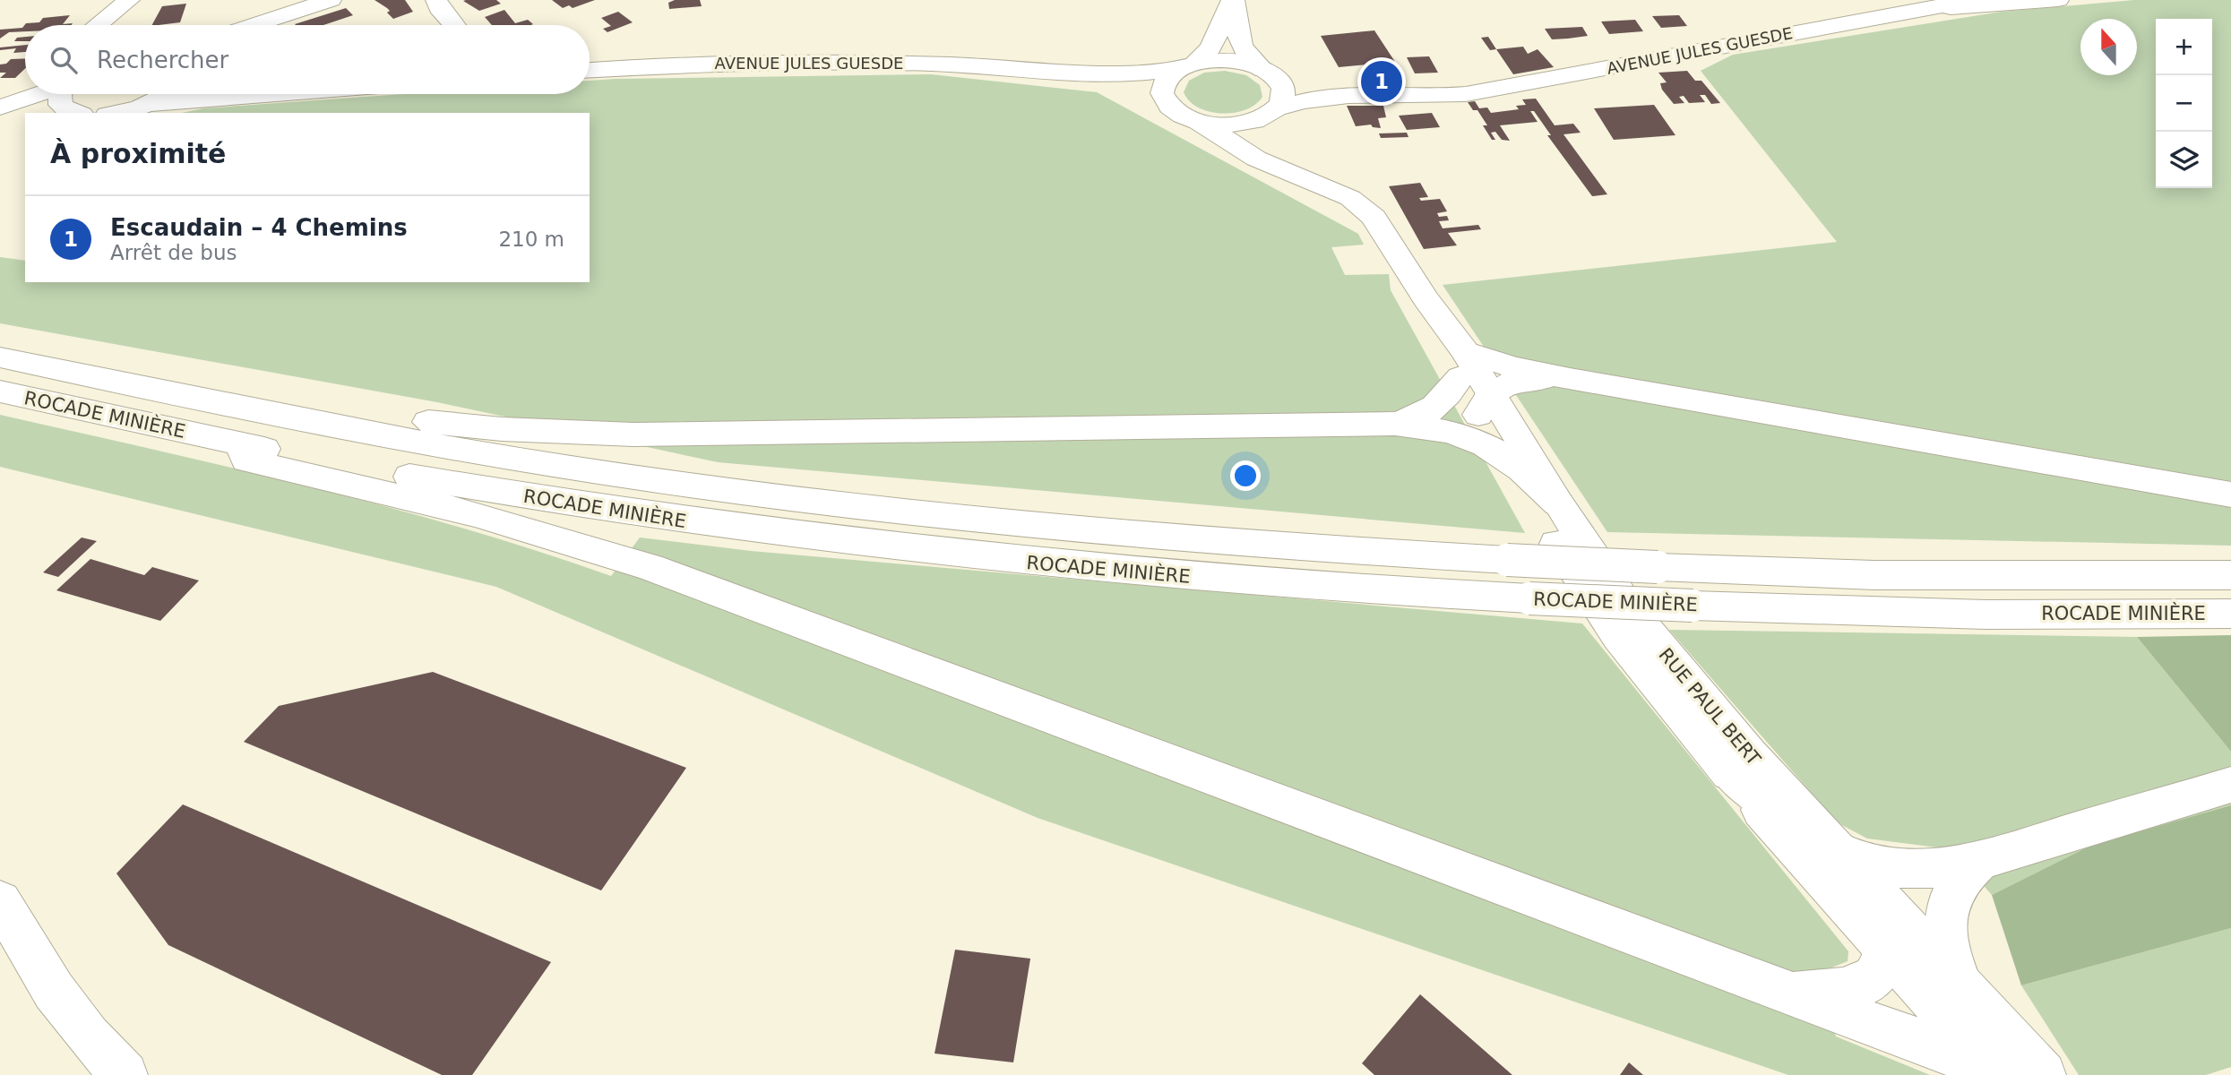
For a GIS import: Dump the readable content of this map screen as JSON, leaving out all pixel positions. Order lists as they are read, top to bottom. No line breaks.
{"streets":{"main road":["AVENUE JULES GUESDE","ROCADE MINIÈRE","RUE PAUL BERT"]},"crossings":[["AVENUE JULES GUESDE","RUE PAUL BERT"]],"north":"top","page":{"map_buttons":["+","−"],"search":"Rechercher","pins":"1","heading":"À proximité","list":[{"mark":"1","name":"Escaudain – 4 Chemins","note":"Arrêt de bus","value":"210 m"}]}}
